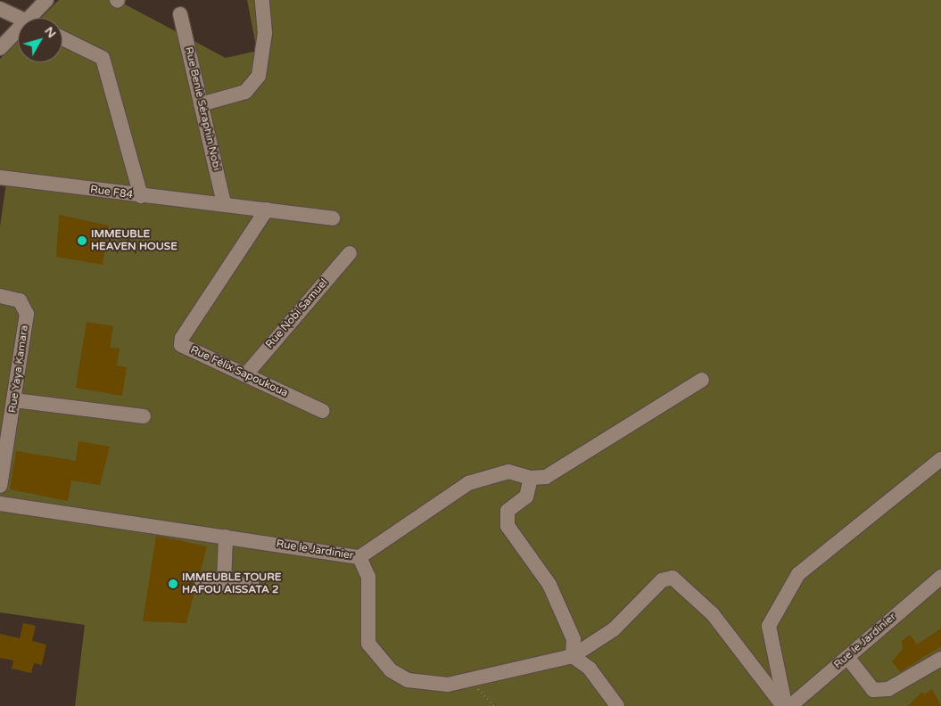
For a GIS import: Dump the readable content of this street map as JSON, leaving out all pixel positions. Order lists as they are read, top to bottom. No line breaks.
{"streets":{"street":["Rue Benié Séraphin Nobi","Rue F84","Rue Nobi Samuel","Rue Yaya Kamara","Rue Félix Sapoukoua","Rue le Jardinier"]},"crossings":[["Rue Benié Séraphin Nobi","Rue F84"],["Rue F84","Rue Félix Sapoukoua"],["Rue Nobi Samuel","Rue Félix Sapoukoua"]],"places":["IMMEUBLE HEAVEN HOUSE","IMMEUBLE TOURE HAFOU AISSATA 2"],"north":"top right"}
